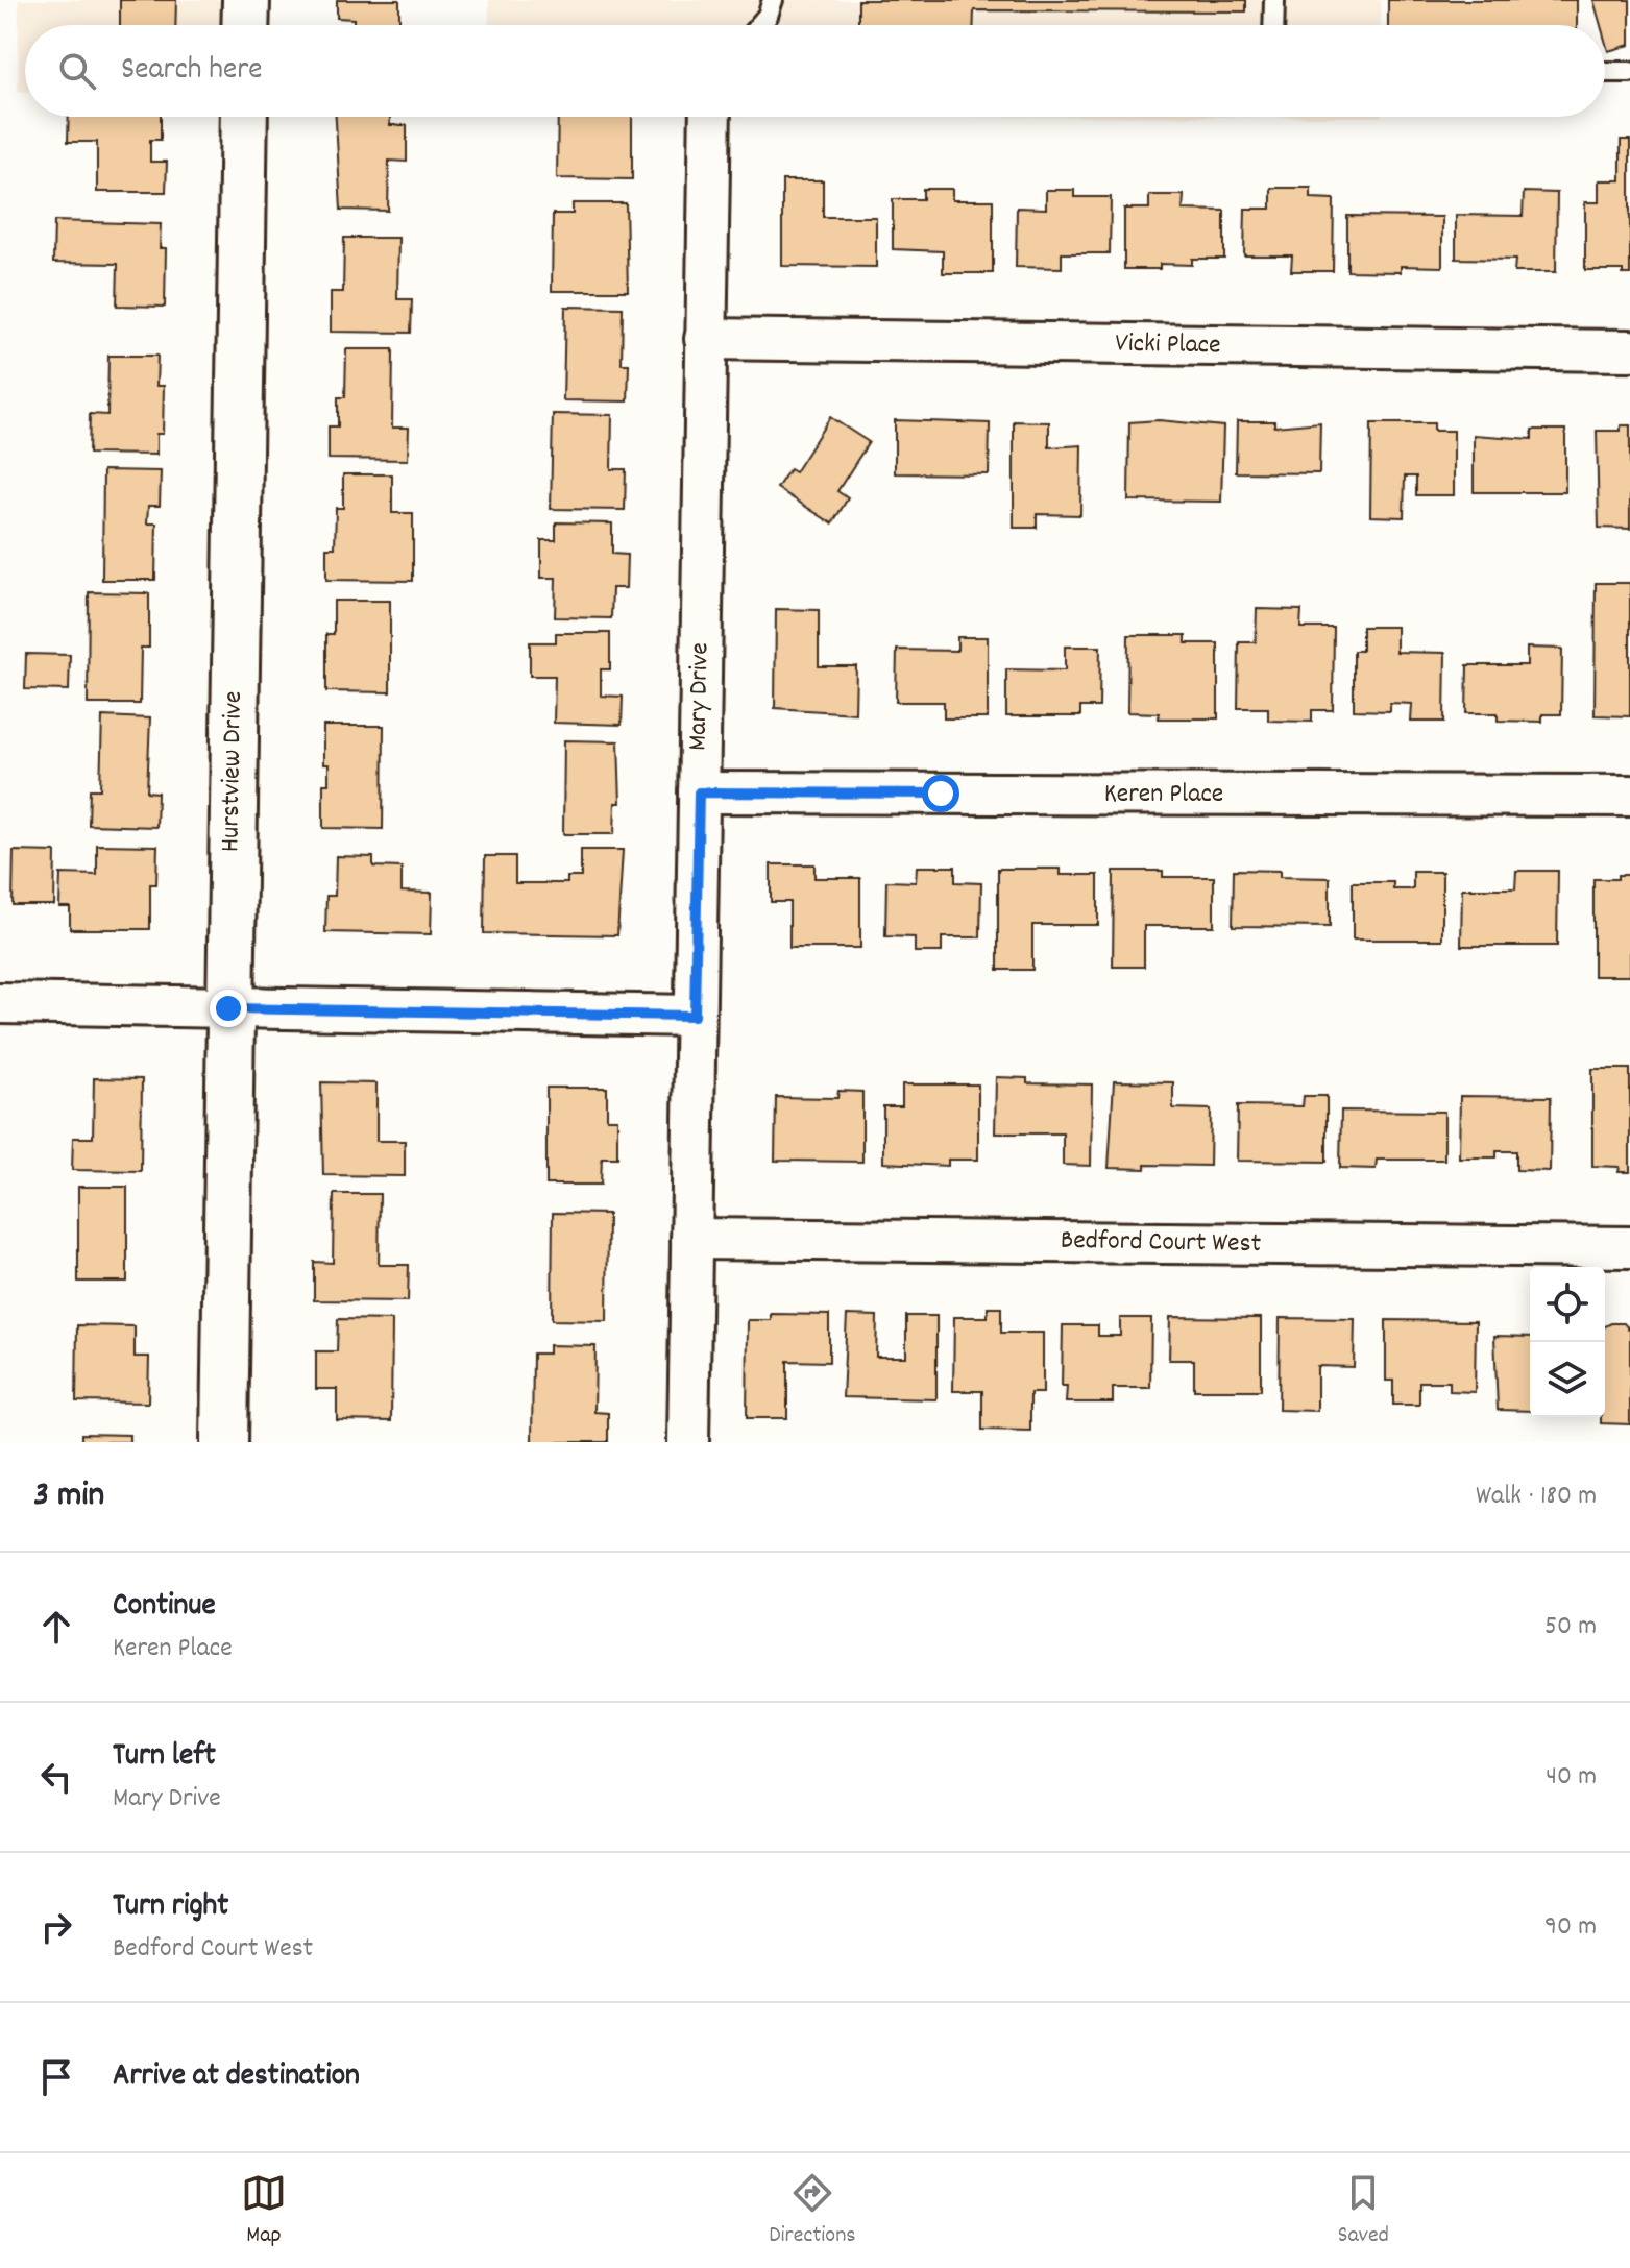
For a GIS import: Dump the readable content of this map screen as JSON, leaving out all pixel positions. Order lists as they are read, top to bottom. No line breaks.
{"streets":{"street":["Vicki Place","Mary Drive","Hurstview Drive","Keren Place","Bedford Court West"]},"crossings":[["Vicki Place","Mary Drive"],["Mary Drive","Keren Place"],["Mary Drive","Bedford Court West"]],"page":{"search":"Search here","heading":["3 min","Walk · 180 m"],"list":[["Continue","Keren Place","50 m"],["Turn left","Mary Drive","40 m"],["Turn right","Bedford Court West","90 m"],"Arrive at destination"],"nav":["Map","Directions","Saved"]}}
